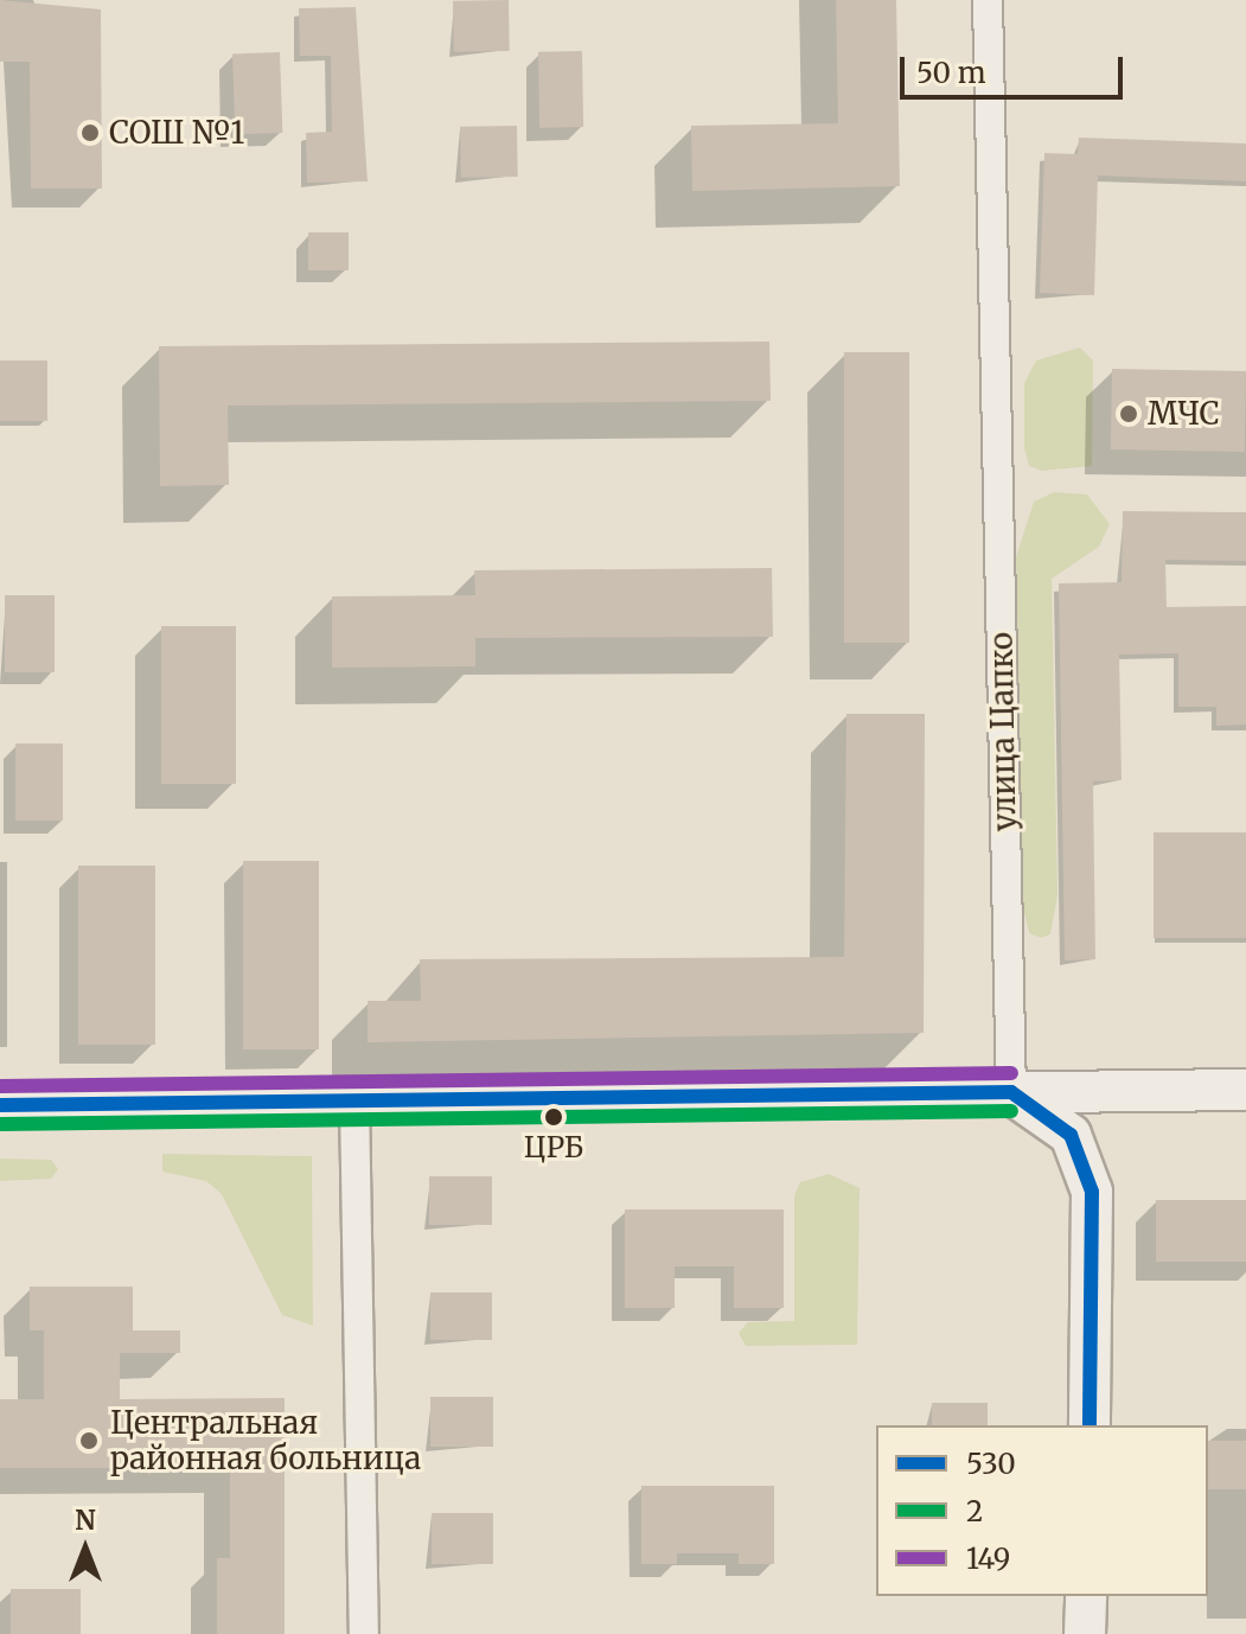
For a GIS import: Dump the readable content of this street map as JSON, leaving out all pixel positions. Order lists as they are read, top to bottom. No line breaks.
{"streets":{"street":["улица Цапко"]},"places":["СОШ №1","МЧС","ЦРБ","Центральная районная больница"],"lines":["transit line 149","transit line 530","transit line 2"],"legend":["530","2","149"],"scale_bar":"50 m","north":"top"}
